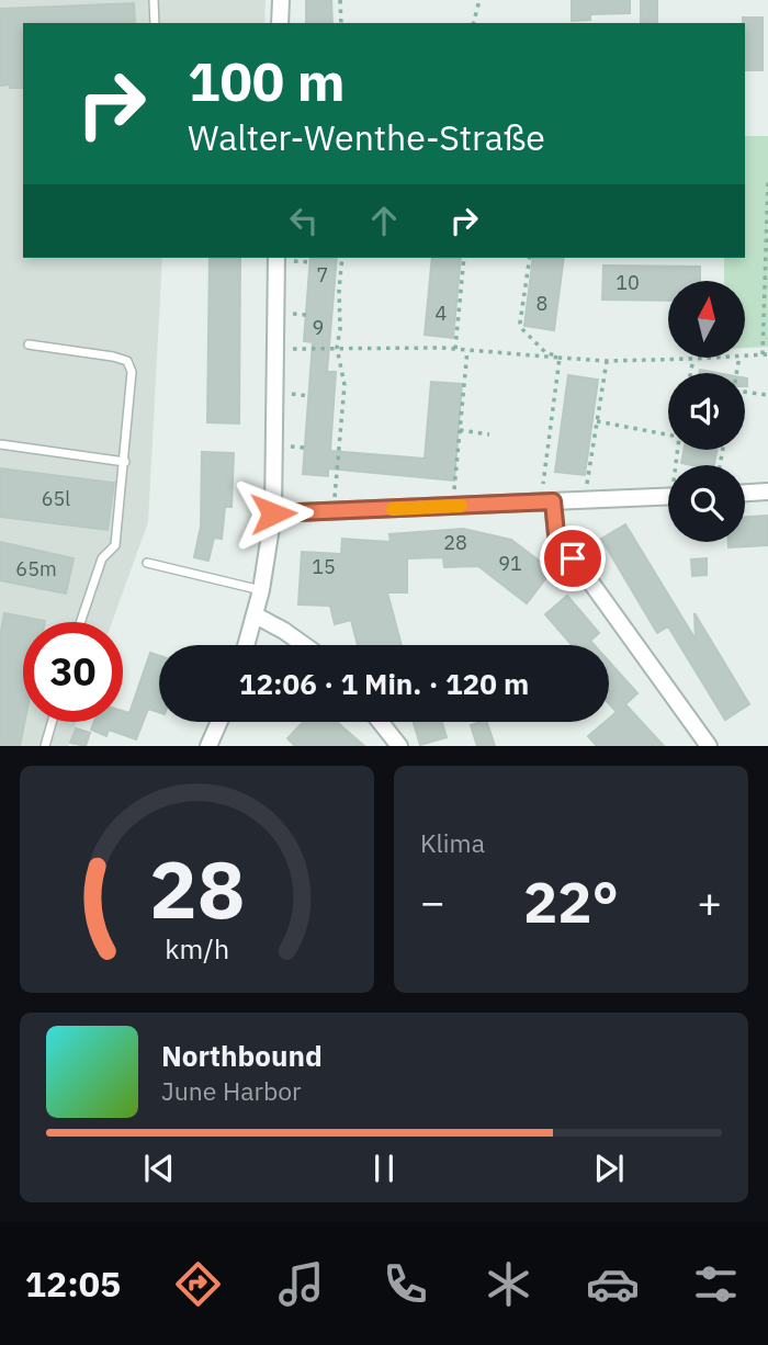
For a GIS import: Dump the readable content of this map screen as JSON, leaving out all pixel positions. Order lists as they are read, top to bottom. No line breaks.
{"house_numbers":["7","10","8","4","9","65l","28","91","15","65m"],"north":"top","page":{"turn":["100 m","Walter-Wenthe-Straße"],"limit":"30","trip":"12:06 · 1 Min. · 120 m","tile":"Klima","heat":["−","22°","+"],"song":["Northbound","June Harbor"],"tabs":"12:05","gauge":["28","km/h"]}}
